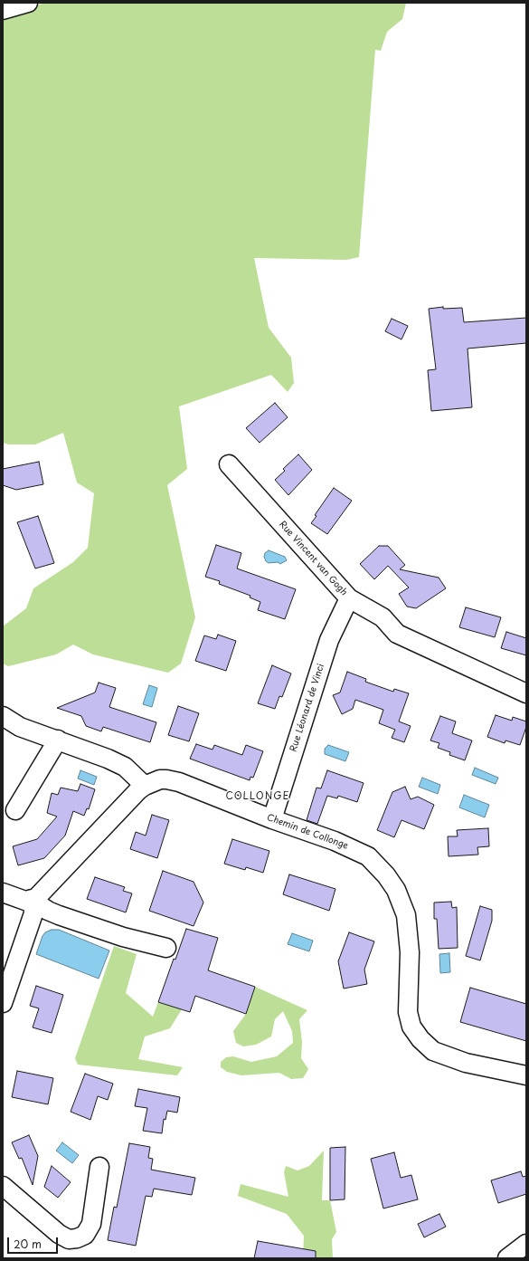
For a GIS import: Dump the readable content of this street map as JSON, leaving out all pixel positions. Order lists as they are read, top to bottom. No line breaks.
{"streets":{"street":["Rue Vincent van Gogh","Rue Léonard de Vinci","Chemin de Collonge"]},"crossings":[["Rue Vincent van Gogh","Rue Léonard de Vinci"],["Rue Léonard de Vinci","Chemin de Collonge"]],"districts":["COLLONGE"],"scale_bar":"20 m"}
